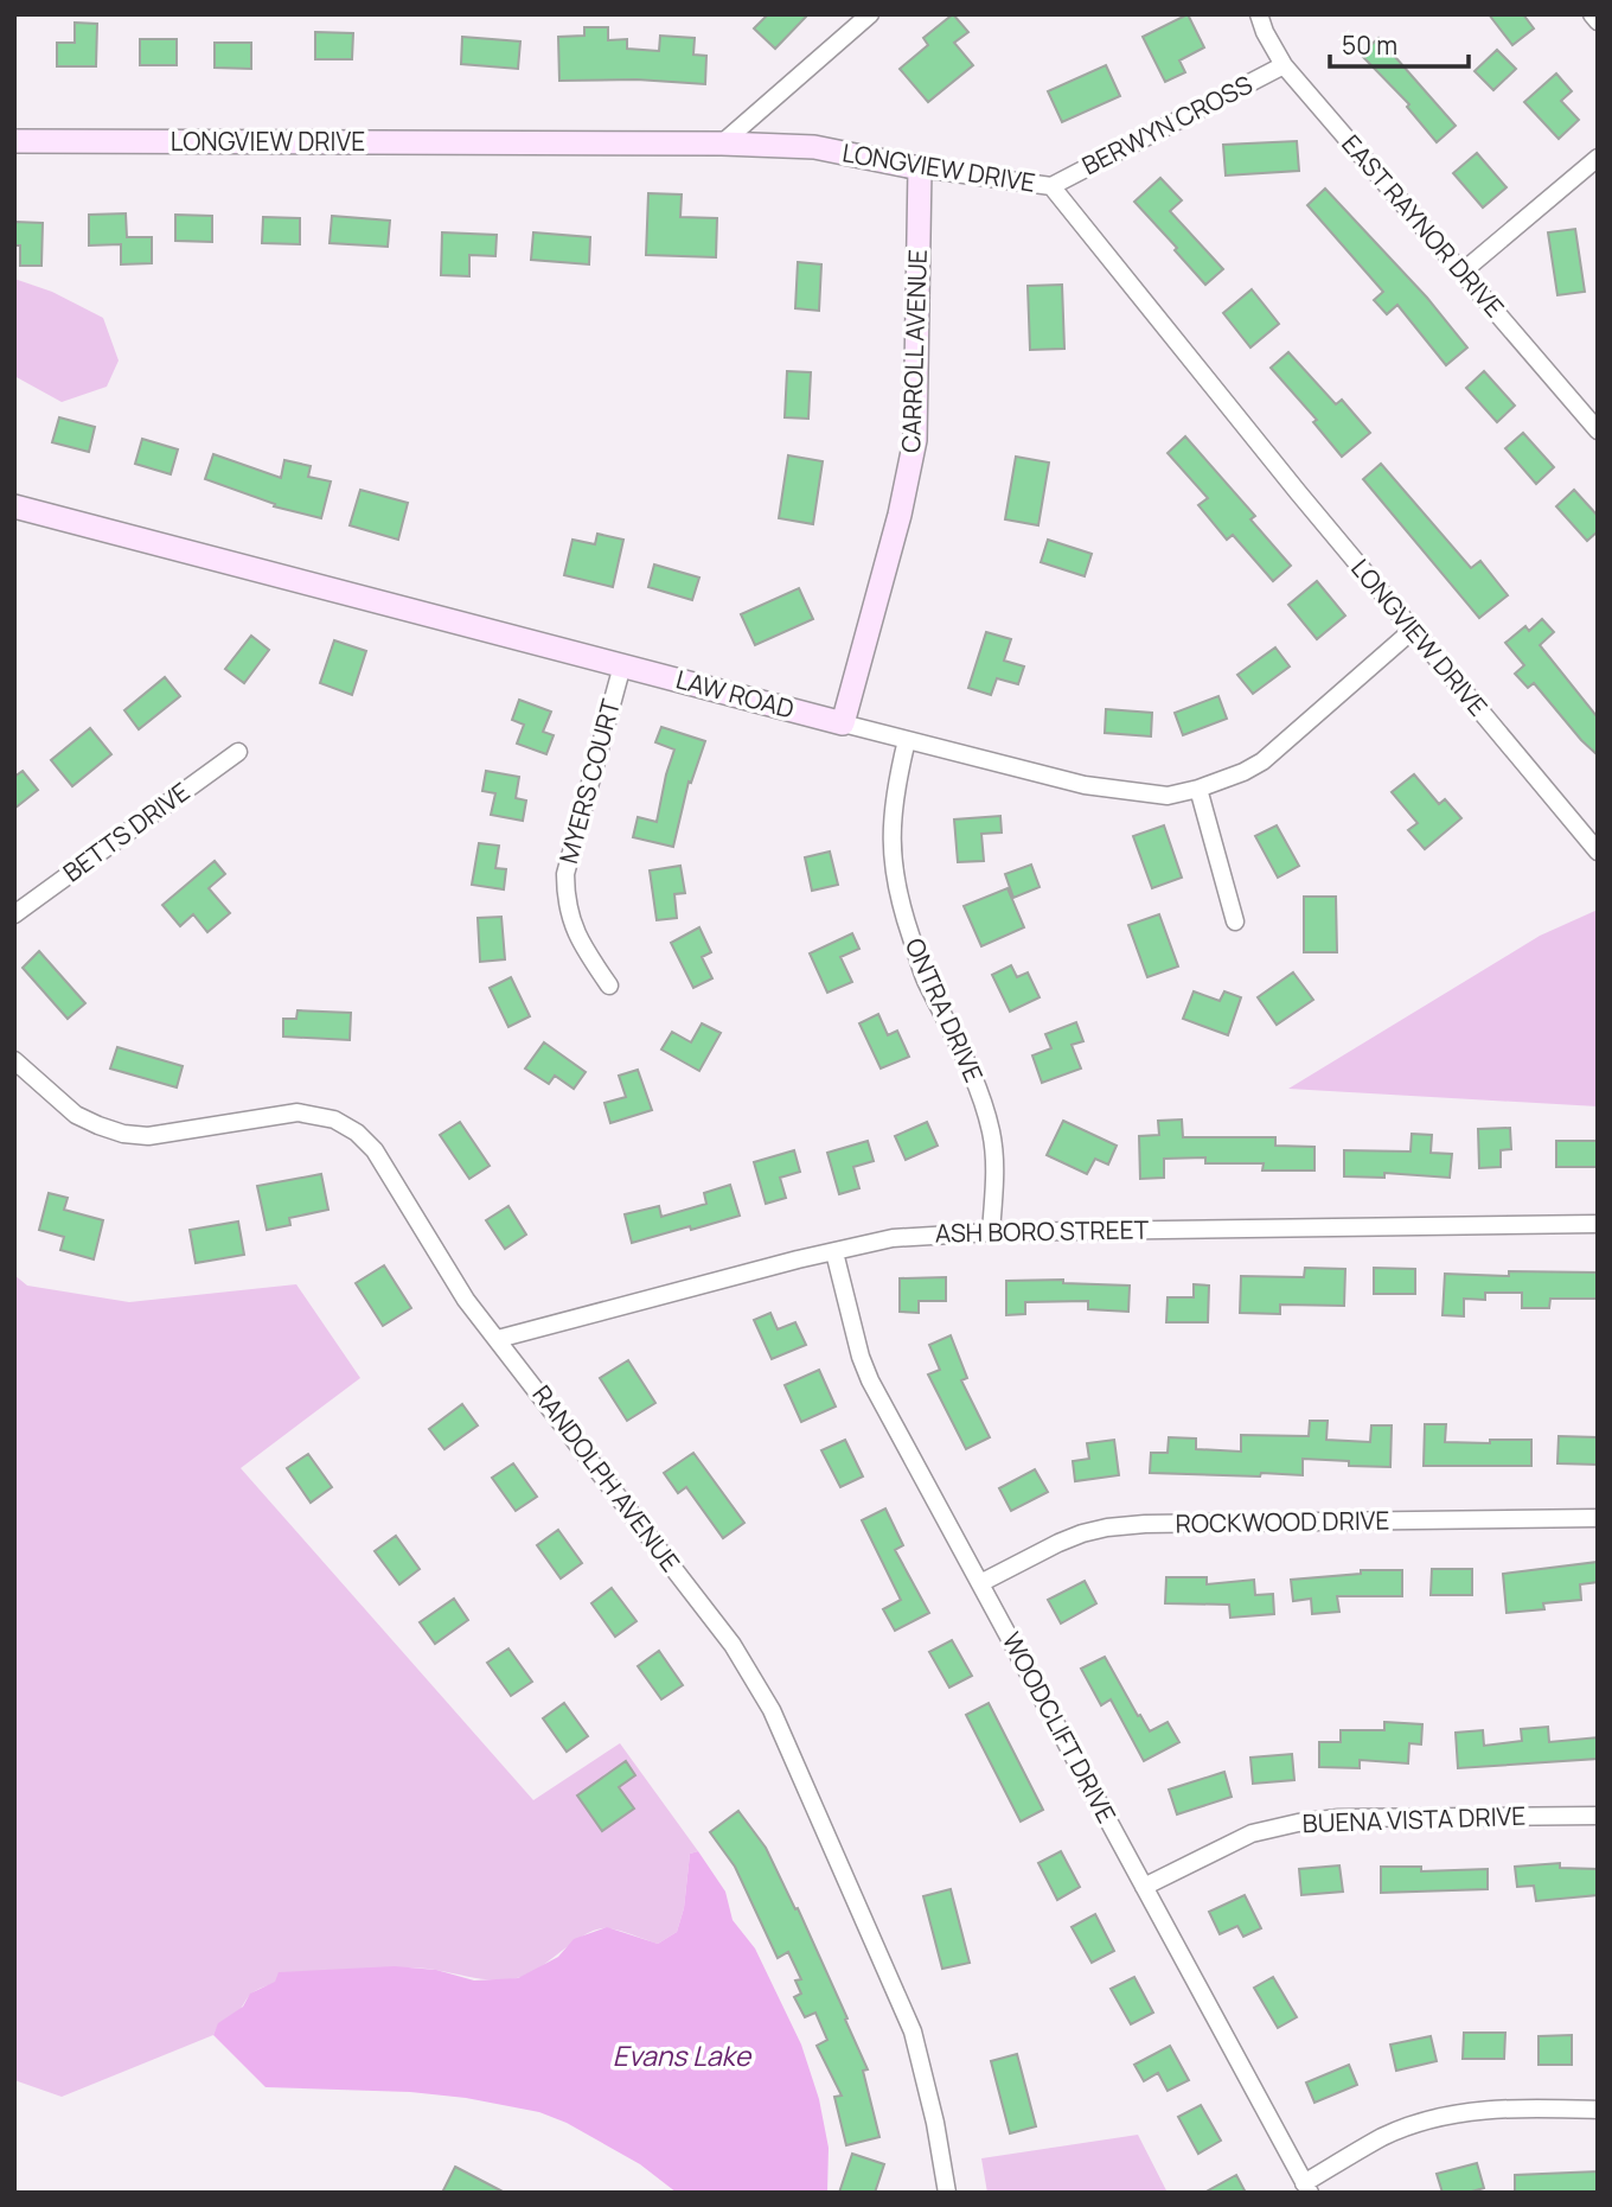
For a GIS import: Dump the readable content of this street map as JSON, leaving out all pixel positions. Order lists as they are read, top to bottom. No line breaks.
{"streets":{"street":["BERWYN CROSS","LONGVIEW DRIVE","EAST RAYNOR DRIVE","CARROLL AVENUE","LAW ROAD","MYERS COURT","BETTS DRIVE","ONTRA DRIVE","ASH BORO STREET","RANDOLPH AVENUE","ROCKWOOD DRIVE","WOODCLIFT DRIVE","BUENA VISTA DRIVE"]},"crossings":[["BERWYN CROSS","LONGVIEW DRIVE"],["BERWYN CROSS","EAST RAYNOR DRIVE"],["LONGVIEW DRIVE","CARROLL AVENUE"],["LONGVIEW DRIVE","LAW ROAD"],["CARROLL AVENUE","LAW ROAD"],["LAW ROAD","MYERS COURT"],["LAW ROAD","ONTRA DRIVE"],["ONTRA DRIVE","ASH BORO STREET"],["ASH BORO STREET","RANDOLPH AVENUE"],["ASH BORO STREET","WOODCLIFT DRIVE"],["ROCKWOOD DRIVE","WOODCLIFT DRIVE"],["WOODCLIFT DRIVE","BUENA VISTA DRIVE"]],"water":["Evans Lake"],"scale_bar":"50 m"}
